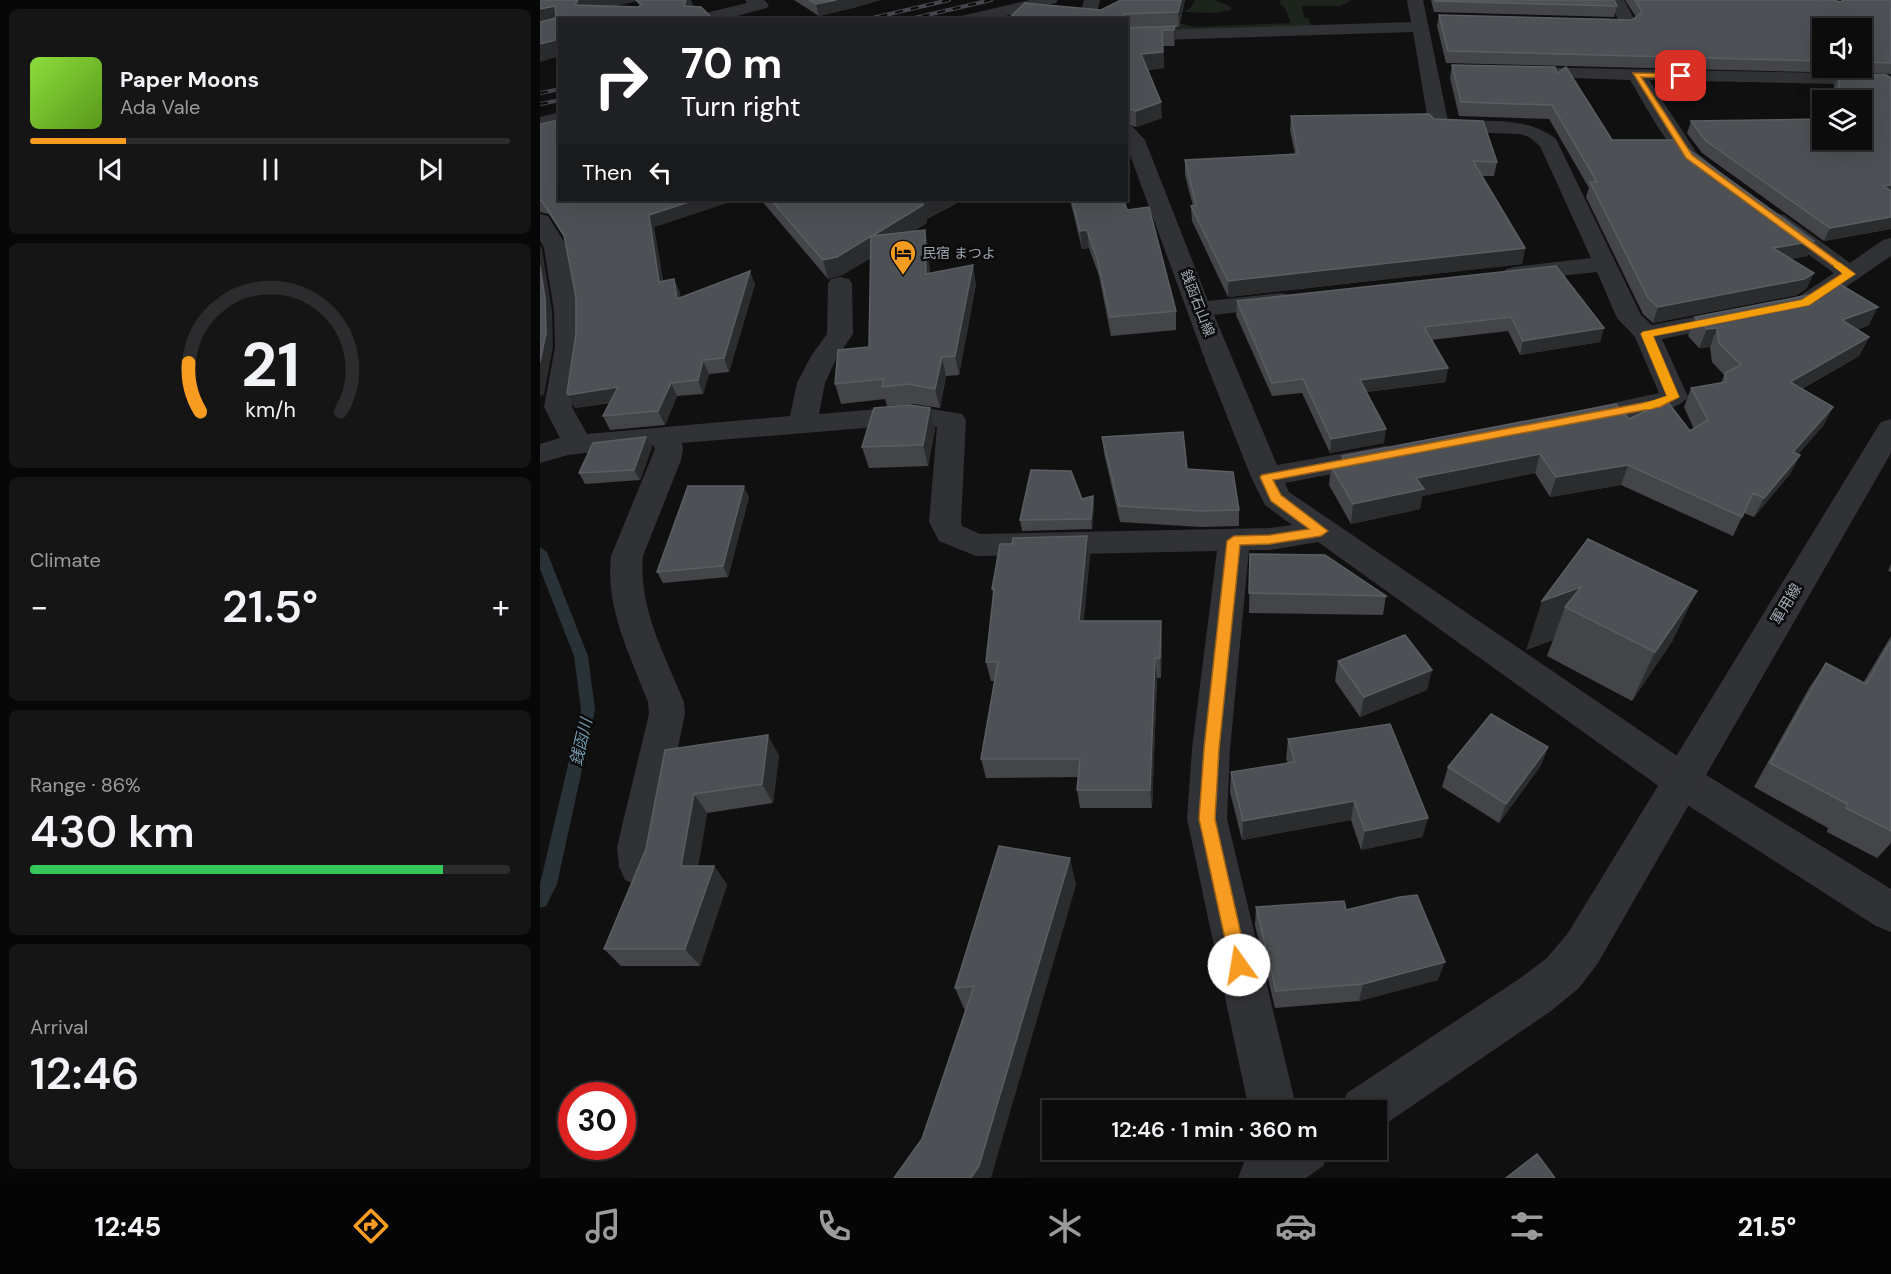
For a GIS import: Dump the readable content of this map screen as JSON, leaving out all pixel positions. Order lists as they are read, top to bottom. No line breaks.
{"streets":{"street":["銭函石山線","軍用線"]},"crossings":[["銭函石山線","軍用線"]],"water":["銭函川"],"places":{"hotel":["民宿 まつよ"]},"page":{"turn":["70 m","Turn right"],"song":["Paper Moons","Ada Vale"],"then":"Then","tile":["Climate",["Range · 86%","430 km"],["Arrival","12:46"]],"heat":["−","21.5°","+"],"limit":"30","trip":"12:46 · 1 min · 360 m","tabs":["12:45","21.5°"],"gauge":["21","km/h"]}}
